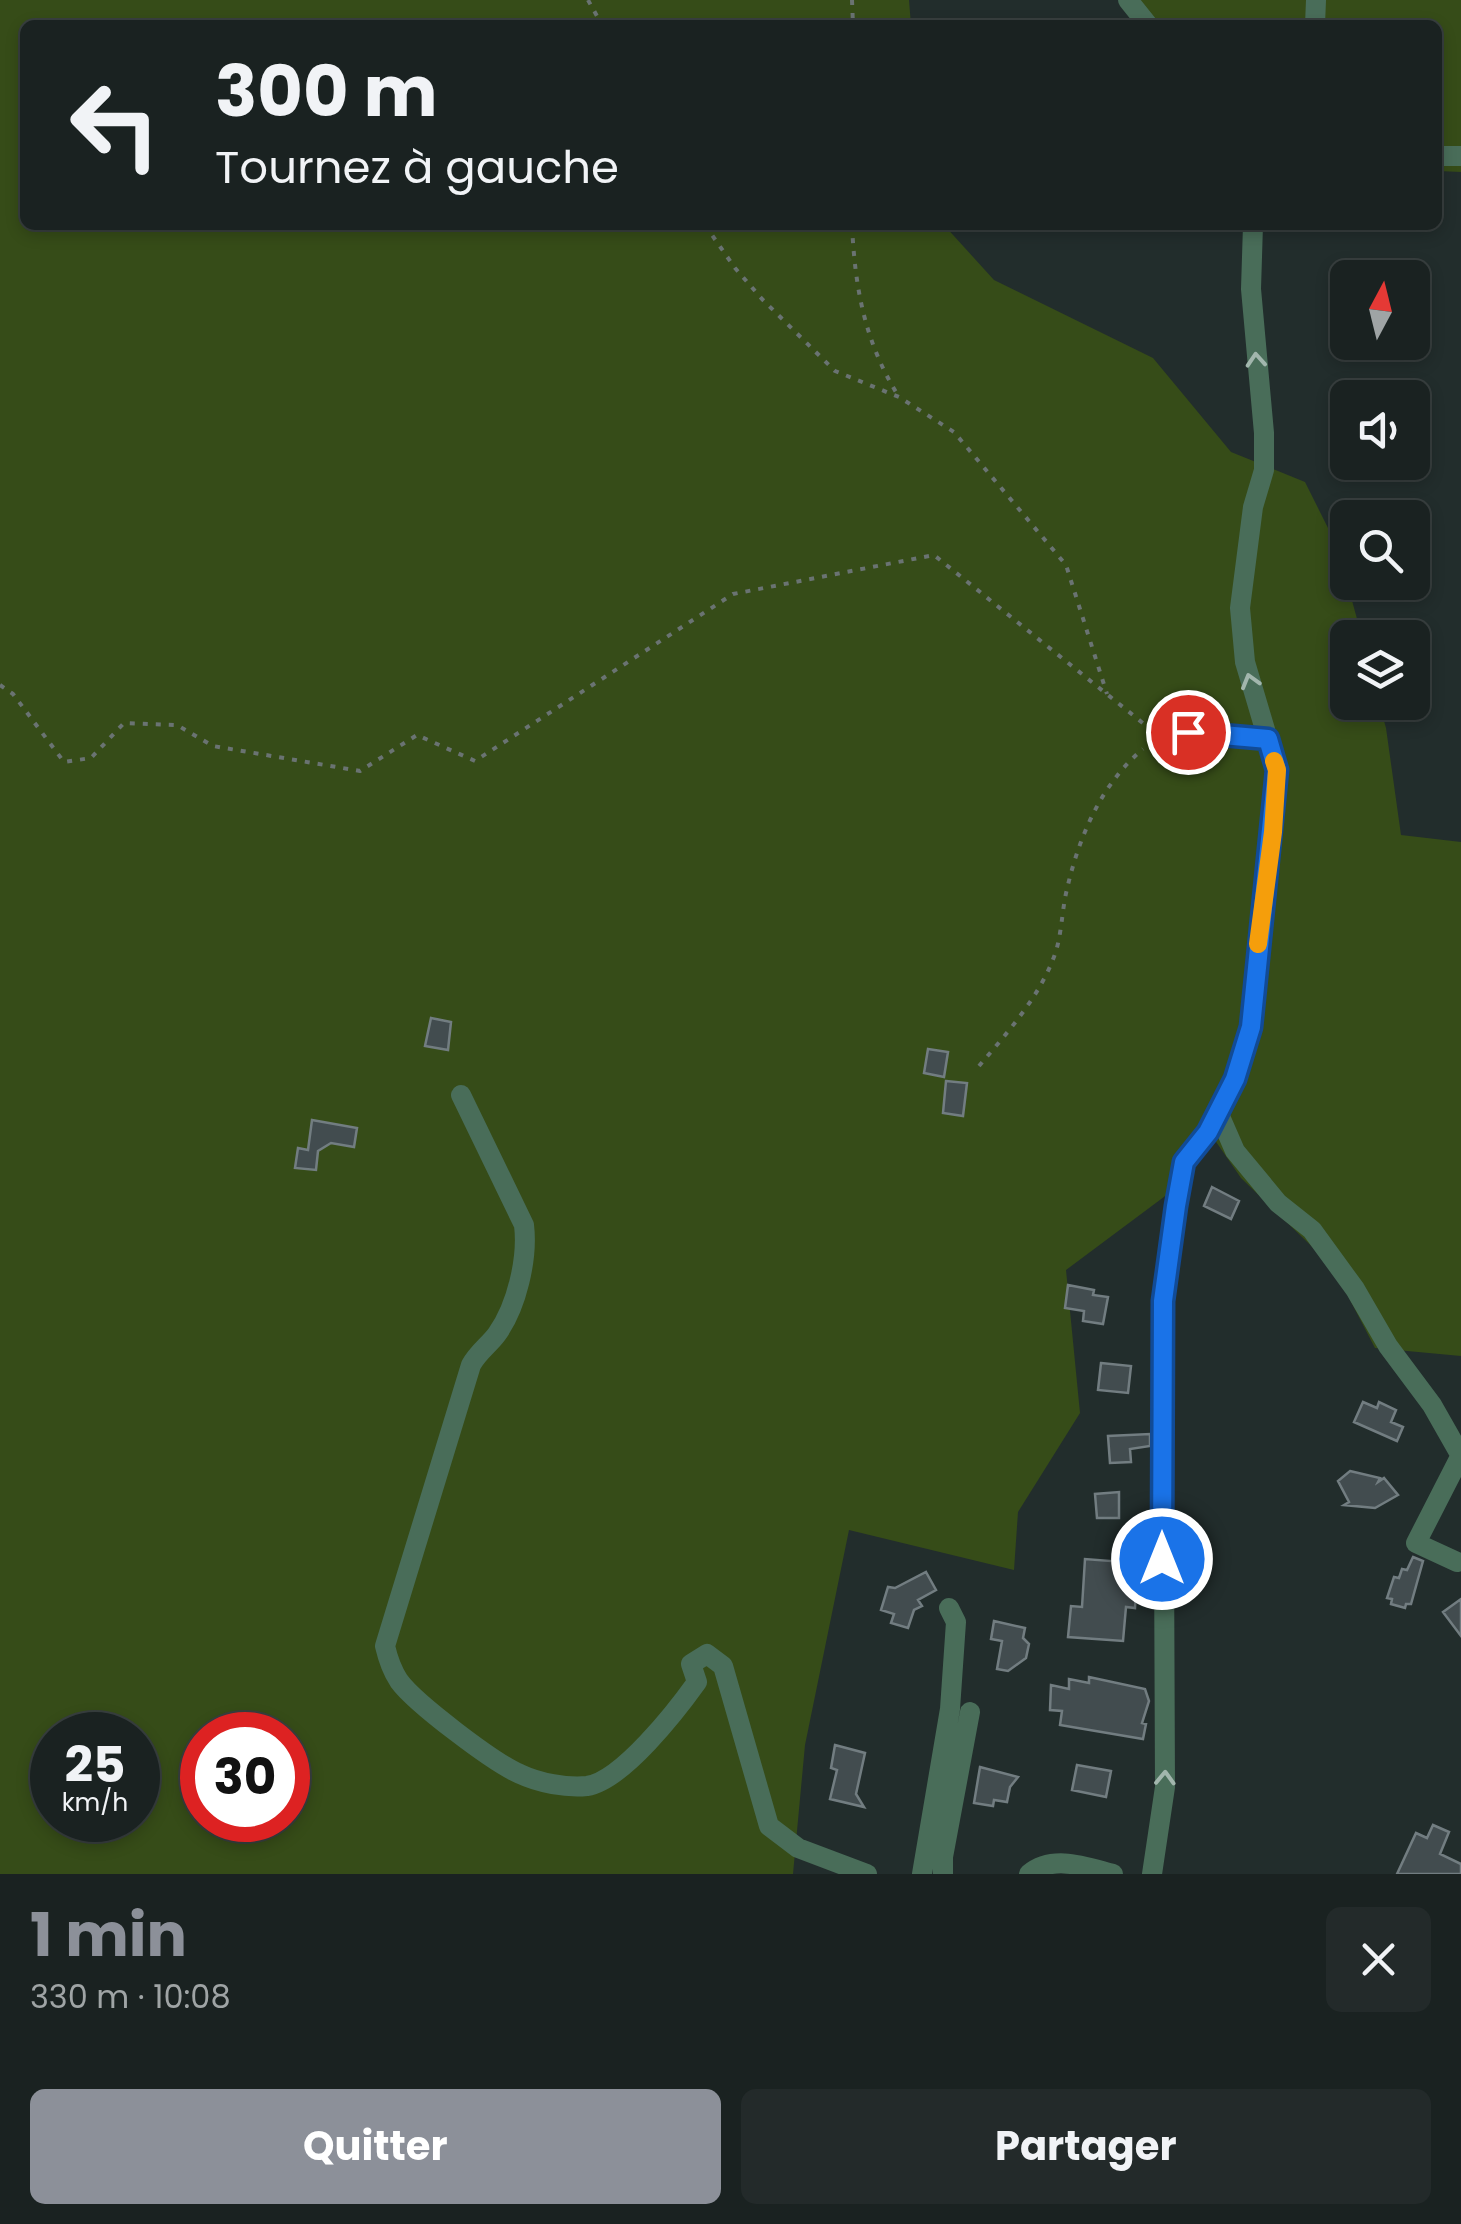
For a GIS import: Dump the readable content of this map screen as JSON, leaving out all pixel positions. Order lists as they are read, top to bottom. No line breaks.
{"north":"top","page":{"turn":["300 m","Tournez à gauche"],"speed":"25 km/h","limit":"30","heading":["1 min","330 m · 10:08"],"buttons":["Quitter","Partager"]}}
